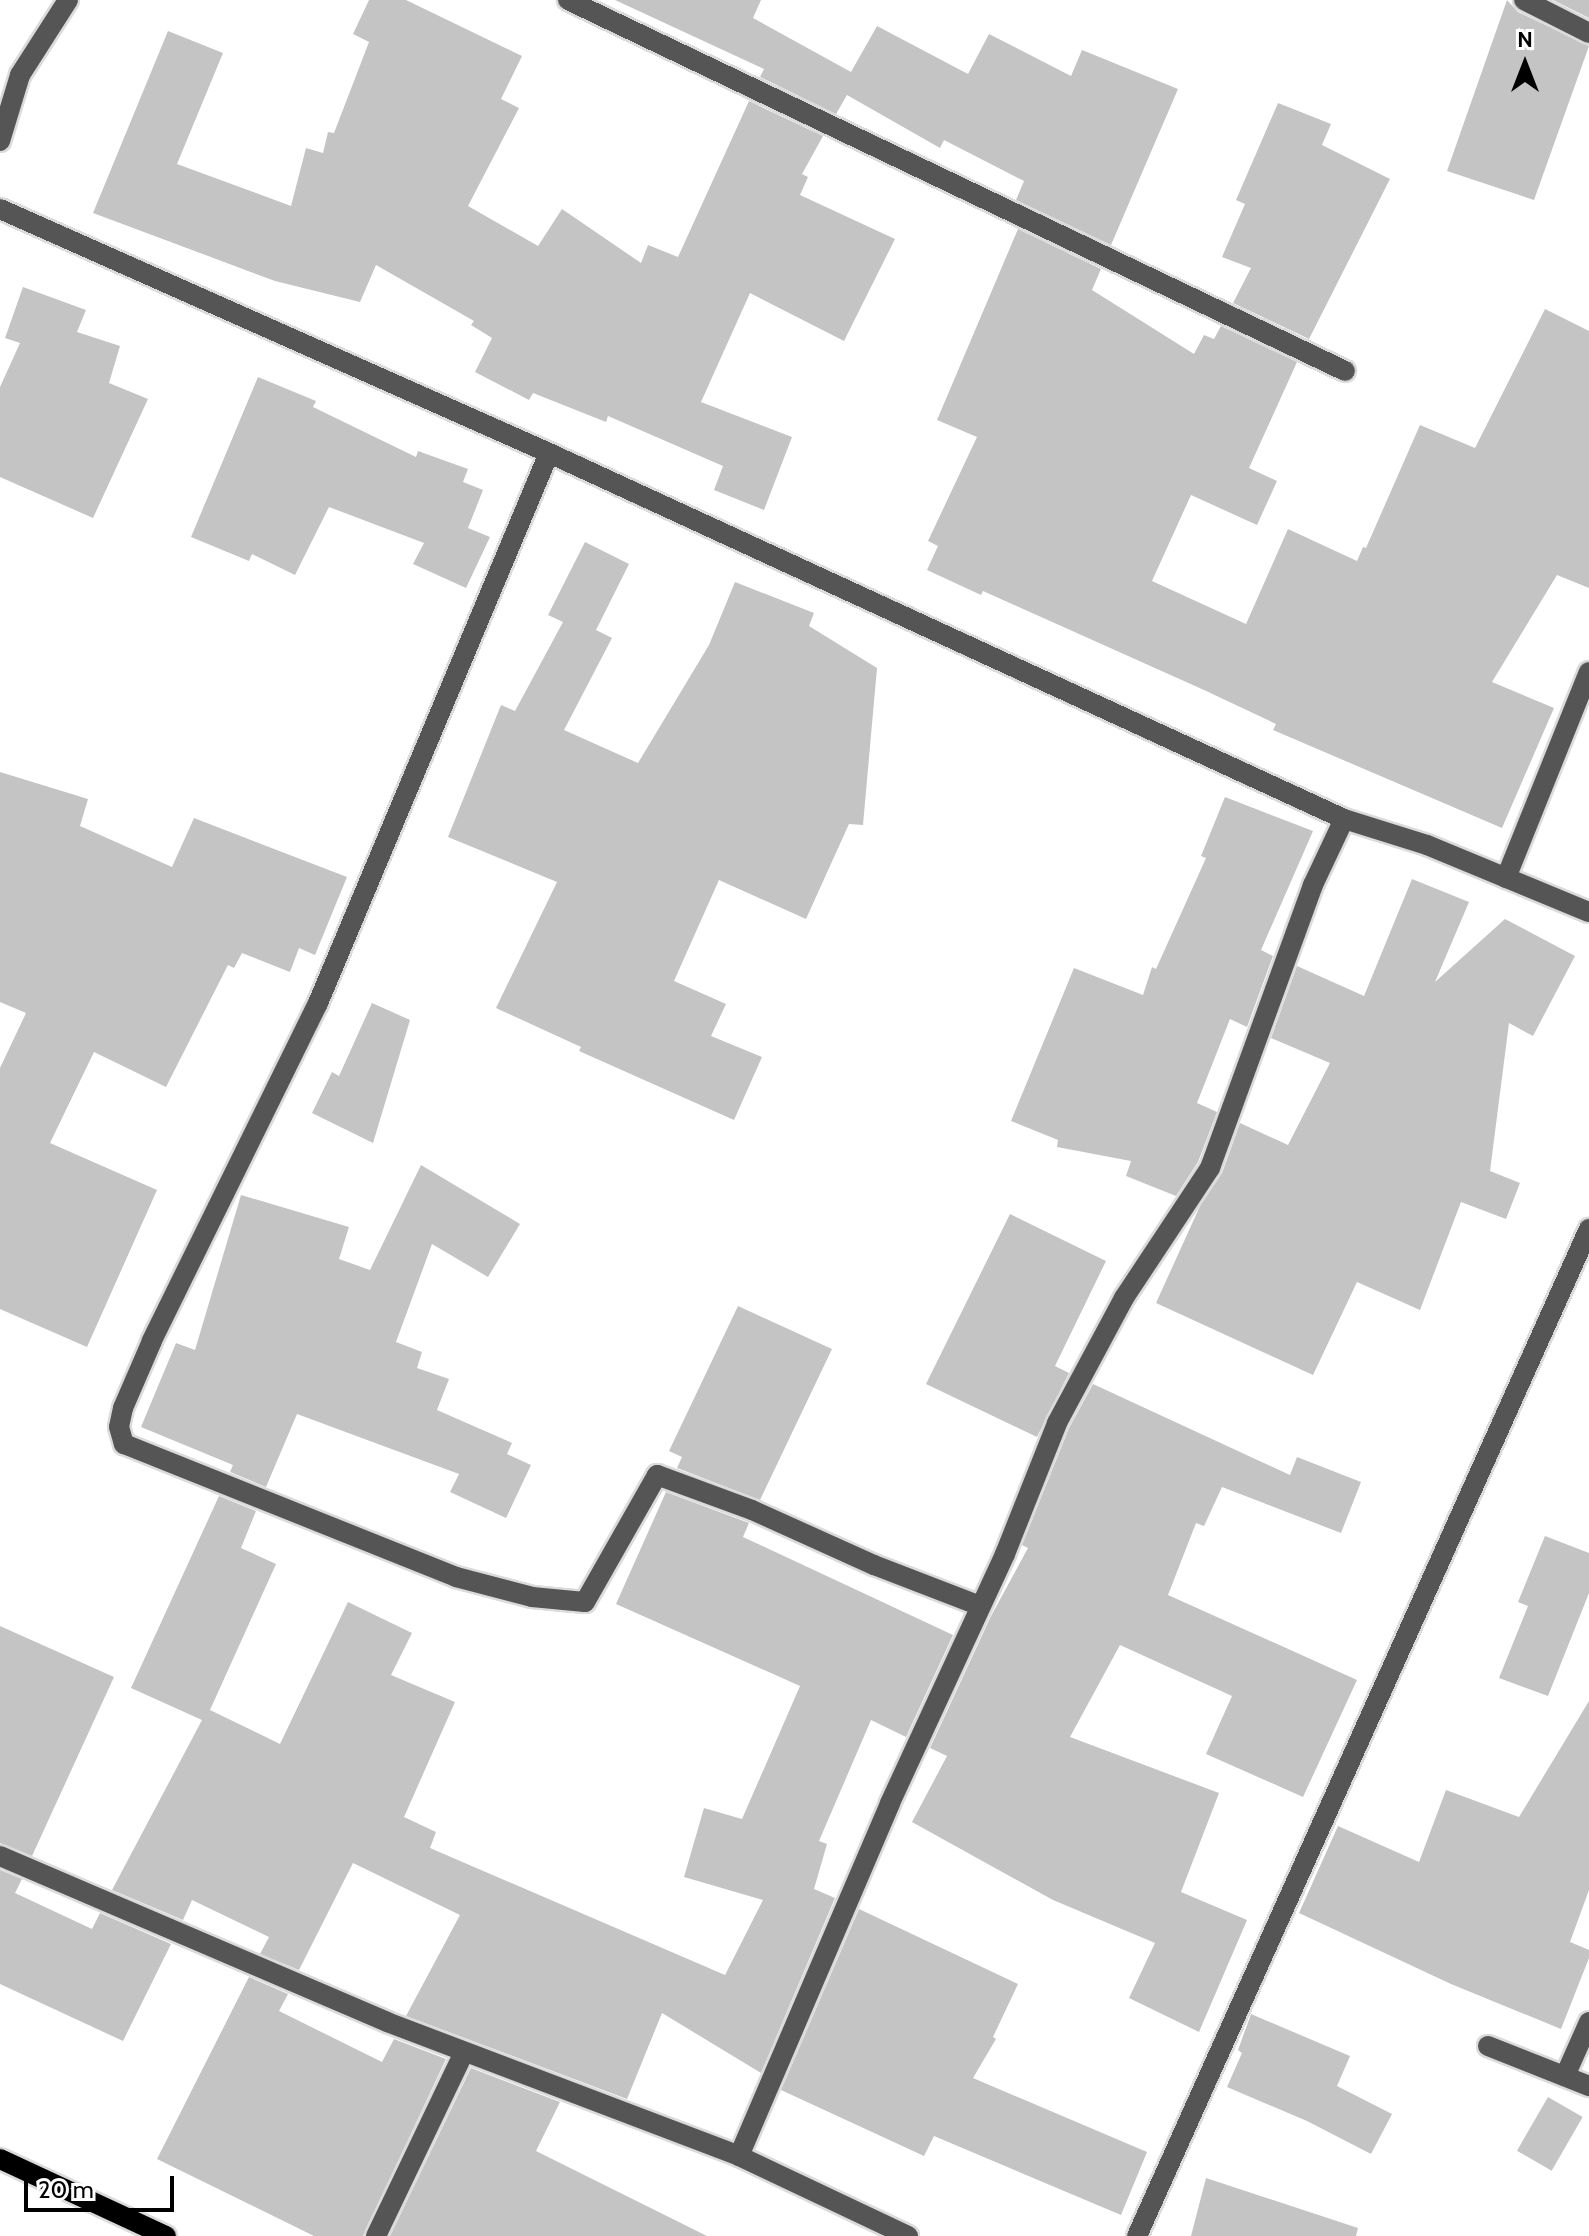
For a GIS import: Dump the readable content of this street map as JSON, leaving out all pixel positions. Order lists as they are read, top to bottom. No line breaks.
{"scale_bar":"20 m","north":"top"}
